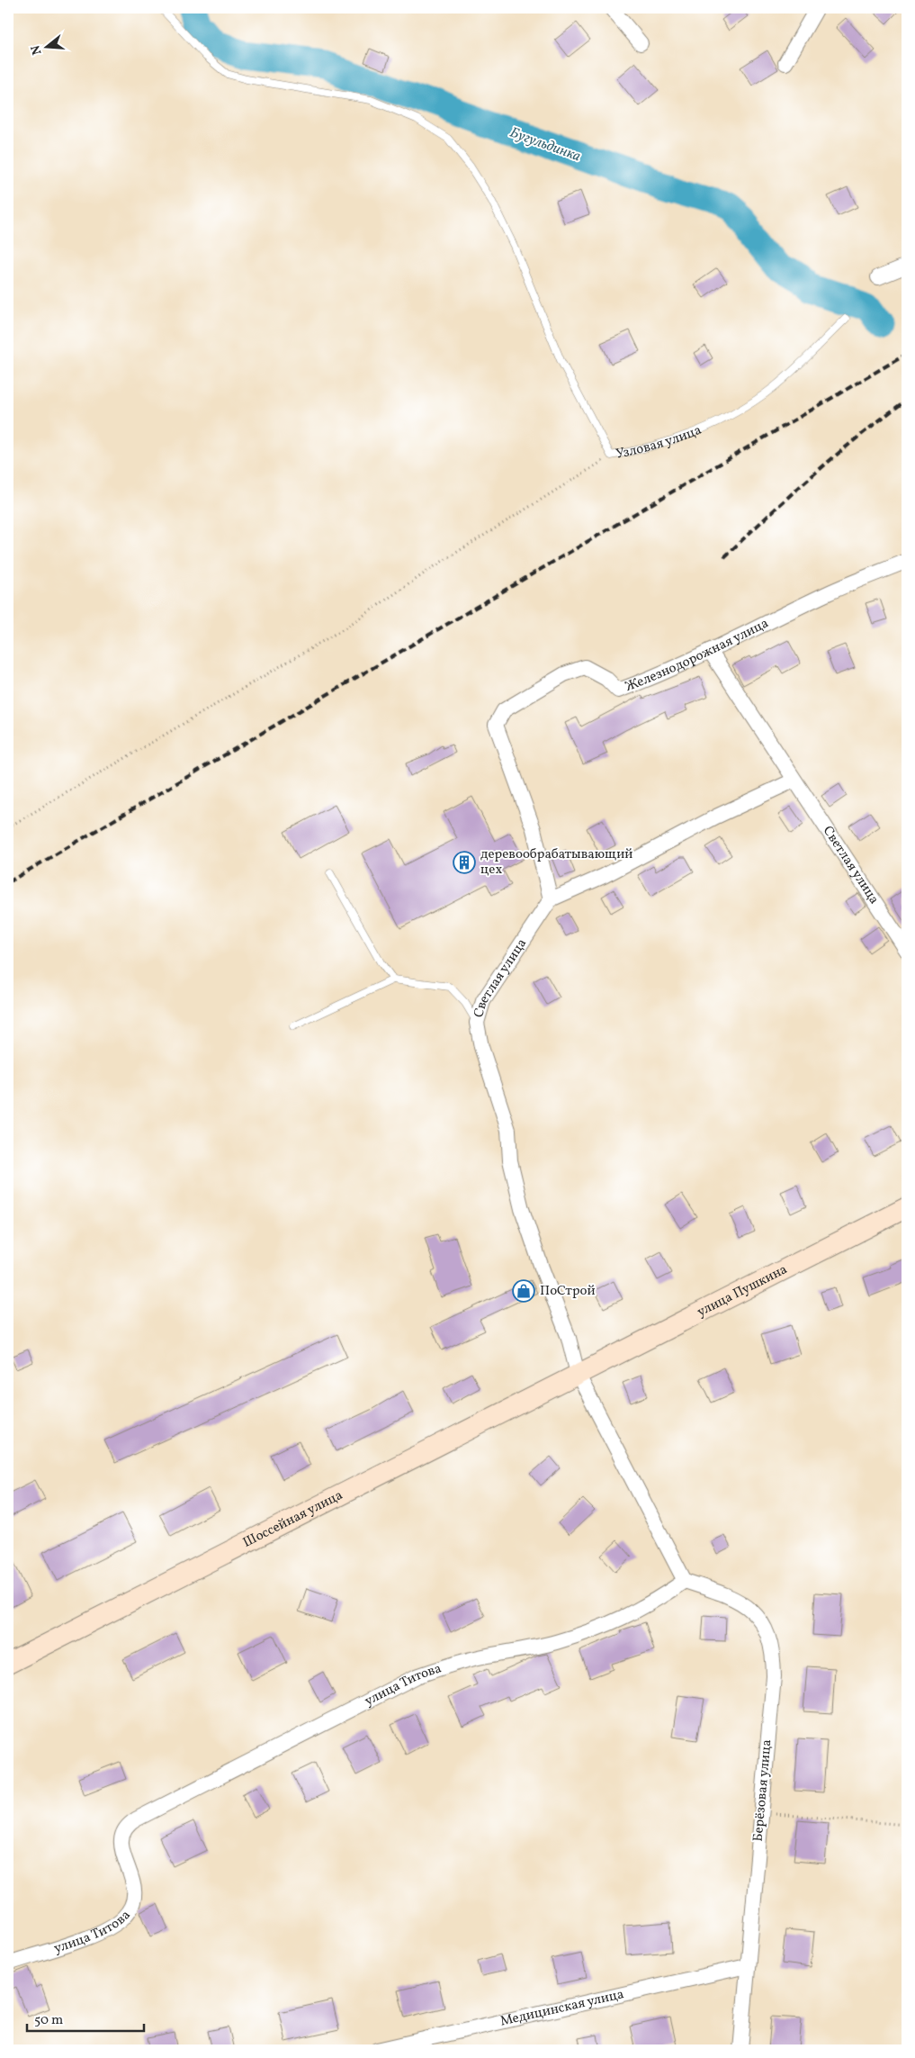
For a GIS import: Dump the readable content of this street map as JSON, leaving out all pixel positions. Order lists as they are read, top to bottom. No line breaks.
{"streets":{"main road":["улица Пушкина","Шоссейная улица"],"street":["Железнодорожная улица","Светлая улица","улица Титова","Берёзовая улица","Медицинская улица"],"lane":["Узловая улица"]},"crossings":[["Железнодорожная улица","Светлая улица"],["Светлая улица","улица Пушкина"],["Светлая улица","Шоссейная улица"],["улица Пушкина","Шоссейная улица"],["улица Титова","Берёзовая улица"],["Берёзовая улица","Медицинская улица"]],"water":["Бугульдинка"],"places":{"building":["деревообрабатывающий цех"],"shop":["ПоСтрой"]},"scale_bar":"50 m","north":"left"}
